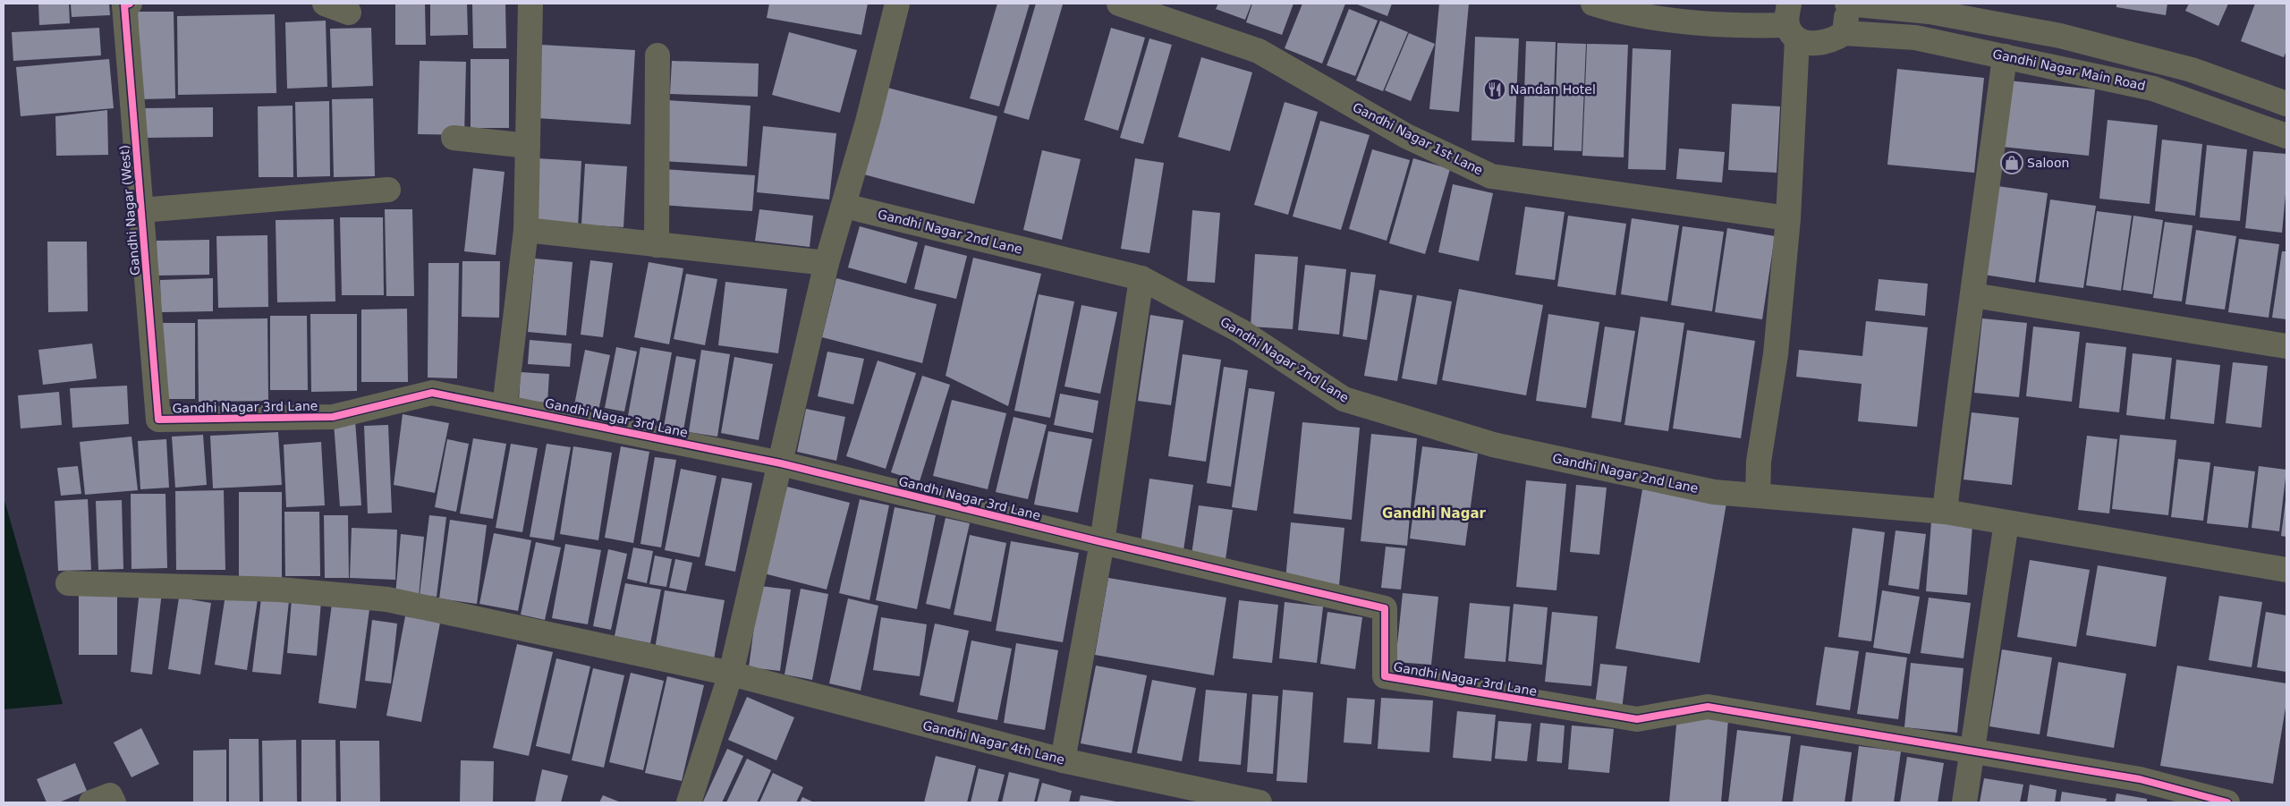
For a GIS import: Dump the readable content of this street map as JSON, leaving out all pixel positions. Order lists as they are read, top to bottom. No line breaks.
{"streets":{"street":["Gandhi Nagar Main Road","Gandhi Nagar 1st Lane","Gandhi Nagar (West)","Gandhi Nagar 2nd Lane","Gandhi Nagar 3rd Lane","Gandhi Nagar 4th Lane"]},"crossings":[["Gandhi Nagar (West)","Gandhi Nagar 3rd Lane"]],"districts":["Gandhi Nagar"],"places":{"restaurant":["Nandan Hotel"],"shop":["Saloon"]}}
